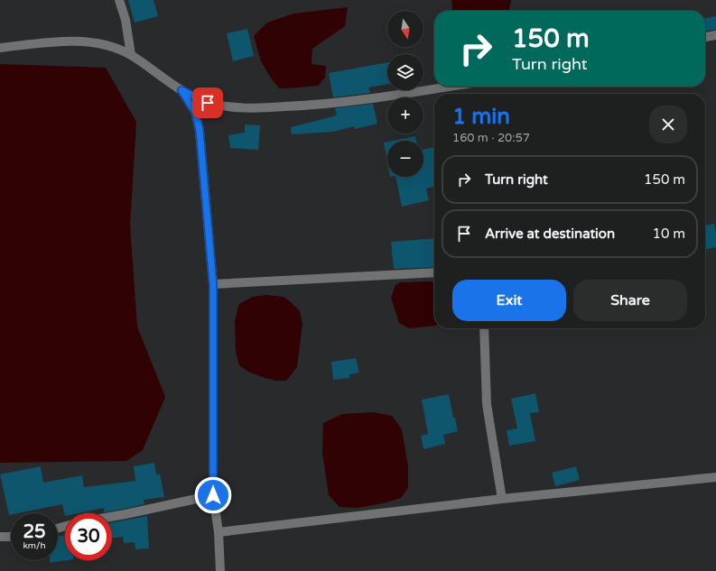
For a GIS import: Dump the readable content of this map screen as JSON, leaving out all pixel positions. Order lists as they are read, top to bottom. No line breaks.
{"north":"bottom","page":{"map_buttons":["+","−"],"turn":["150 m","Turn right"],"heading":["1 min","160 m · 20:57"],"list":[{"name":"Turn right","value":"150 m"},{"name":"Arrive at destination","value":"10 m"}],"buttons":["Exit","Share"],"speed":"25 km/h","limit":"30"}}
